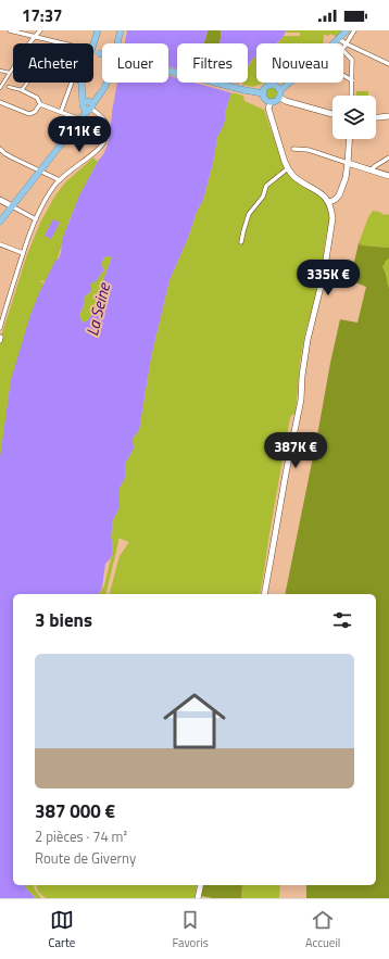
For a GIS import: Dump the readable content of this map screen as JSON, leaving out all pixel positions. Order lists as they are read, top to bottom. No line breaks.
{"water":["La Seine"],"page":{"status":"17:37","chip":["Acheter","Louer","Filtres","Nouveau"],"price":["711K €","335K €","387K €"],"heading":"3 biens","list":[{"name":"387 000 €","note":"2 pièces · 74 m² · Route de Giverny"}],"tabs":["Carte","Favoris","Accueil"]}}
